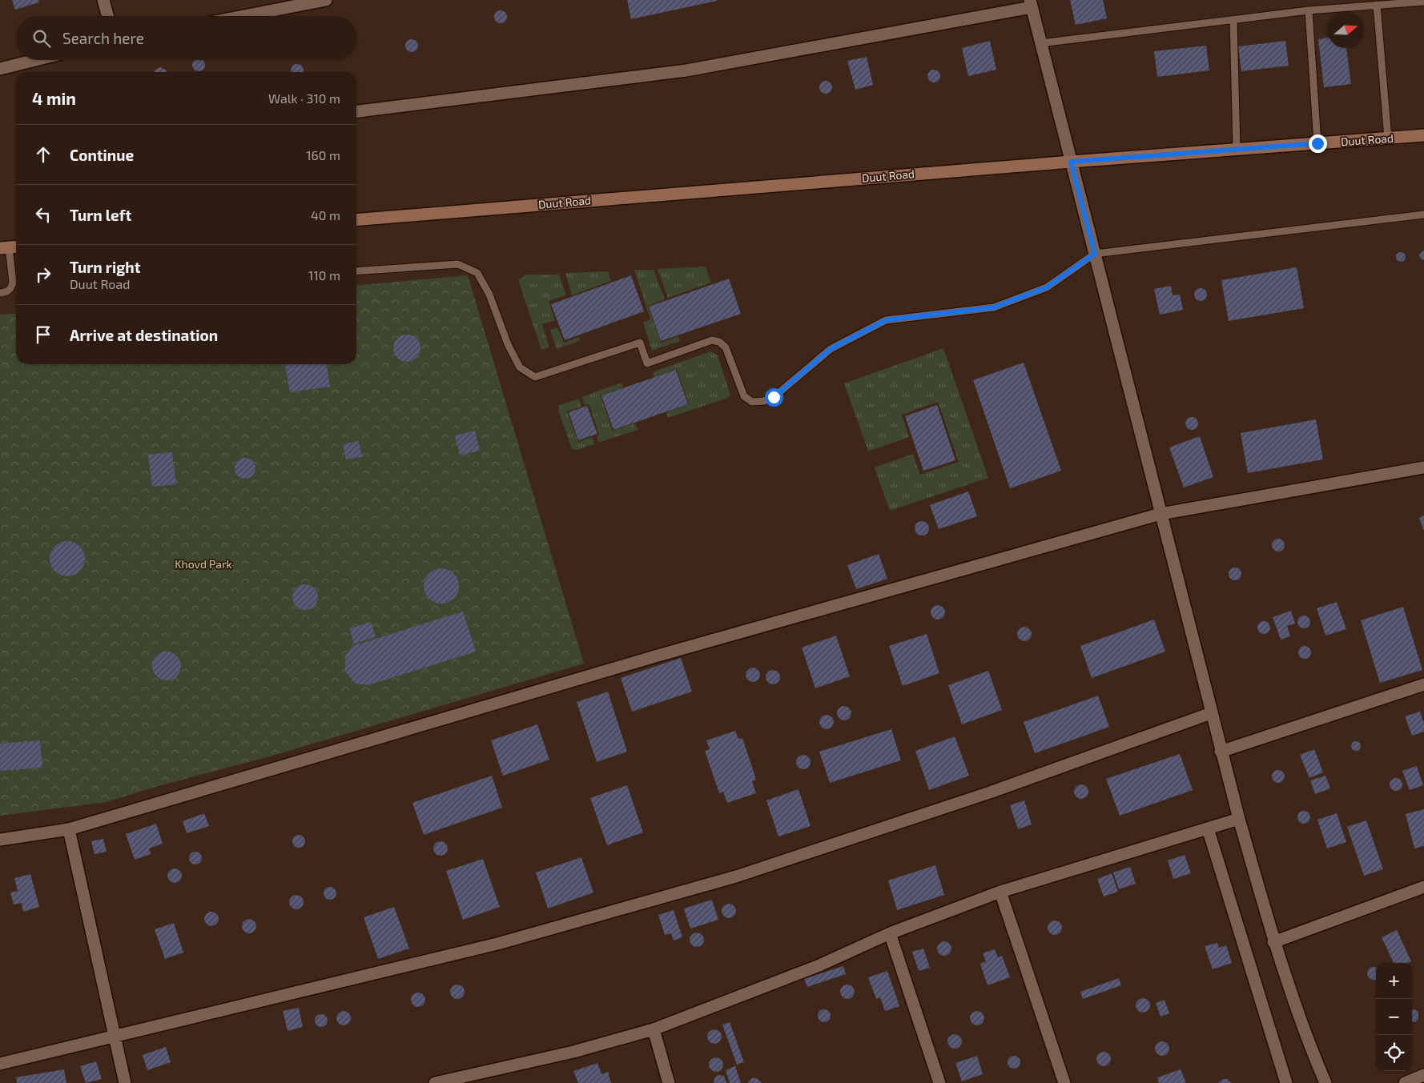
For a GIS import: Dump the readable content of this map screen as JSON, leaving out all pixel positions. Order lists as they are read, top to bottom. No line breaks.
{"streets":{"main road":["Duut Road"]},"parks":["Khovd Park"],"north":"right","page":{"search":"Search here","heading":["4 min","Walk · 310 m"],"list":[["Continue","160 m"],["Turn left","40 m"],["Turn right","Duut Road","110 m"],"Arrive at destination"],"map_buttons":["+","−"]}}
